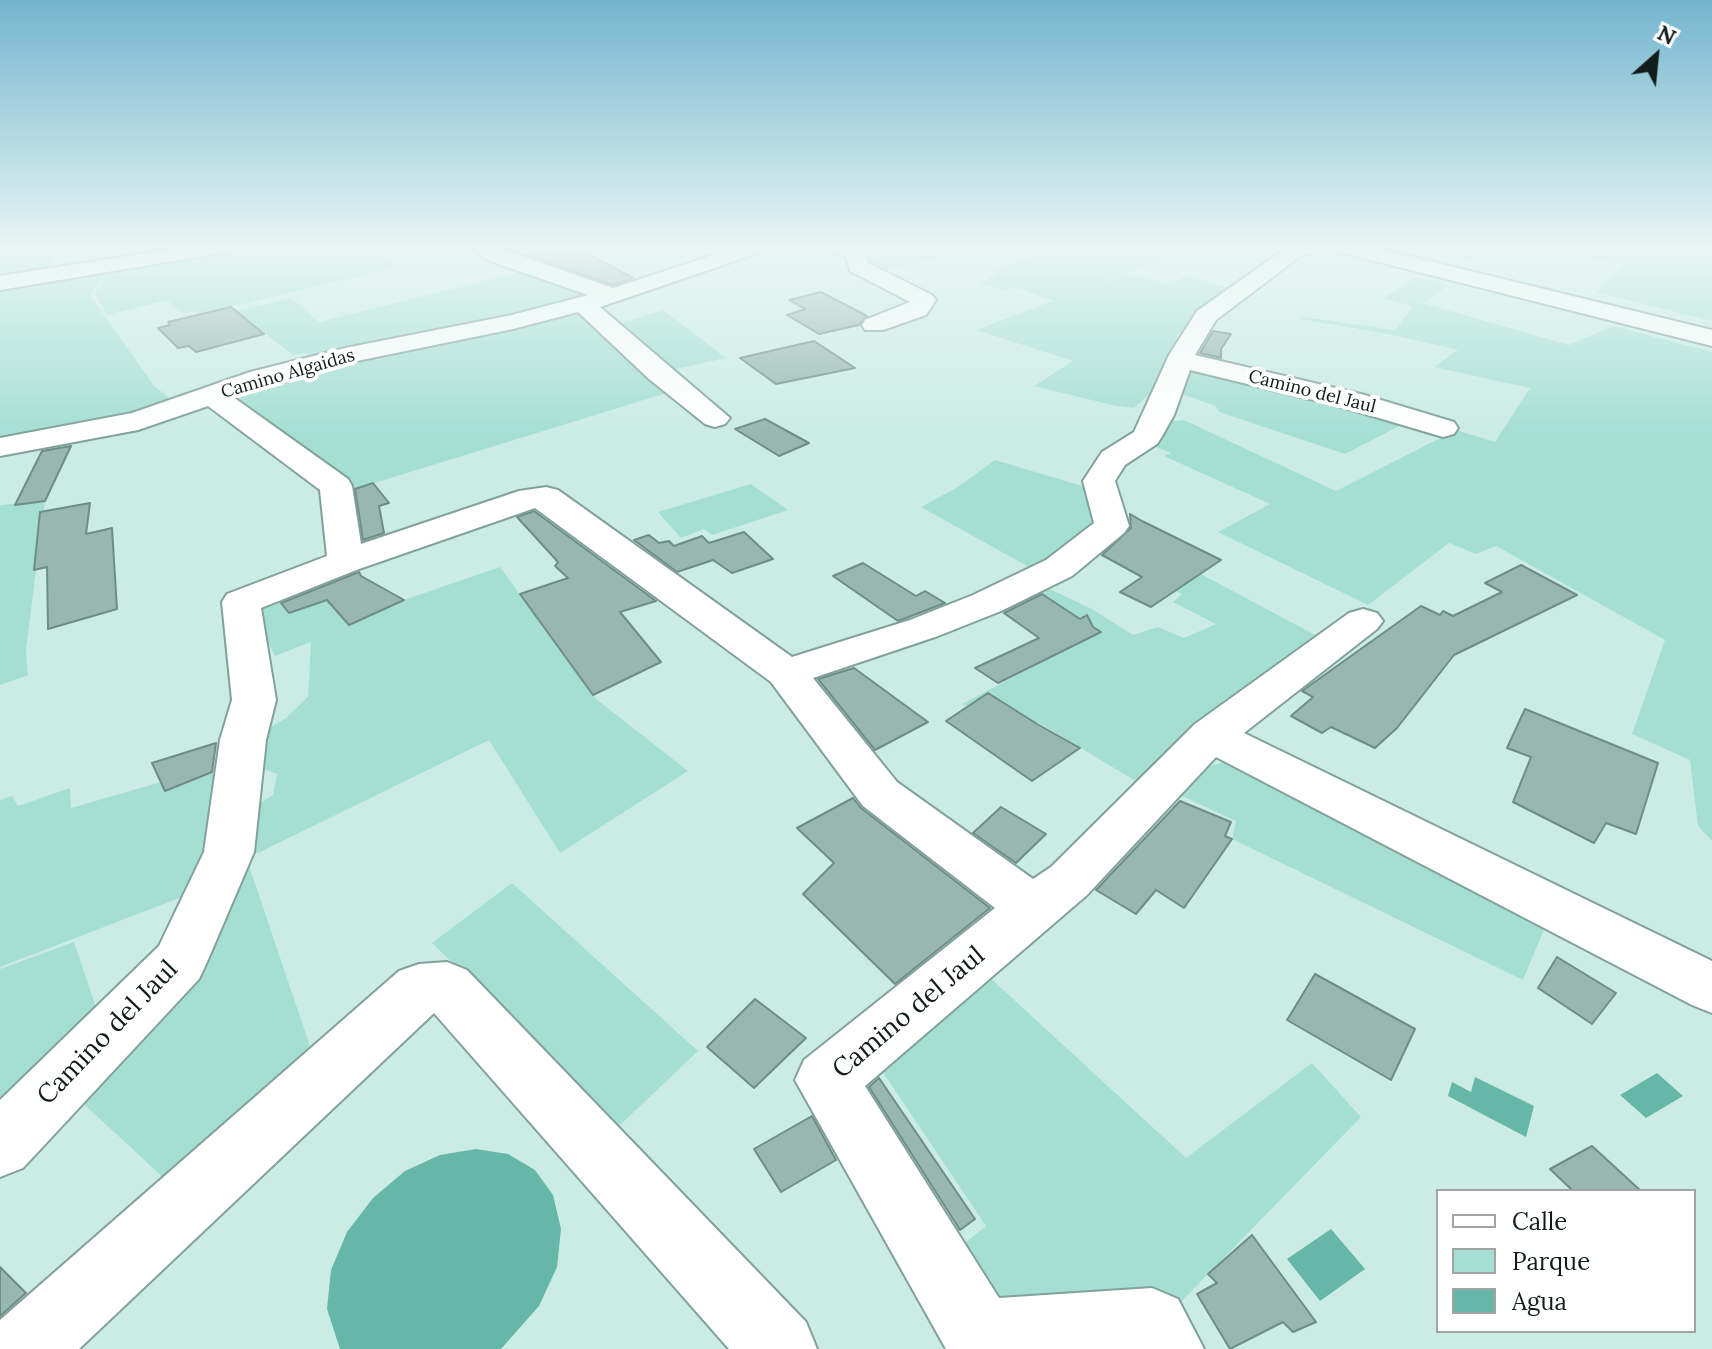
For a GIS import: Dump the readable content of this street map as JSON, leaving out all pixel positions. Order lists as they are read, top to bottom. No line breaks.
{"streets":{"street":["Camino Algaidas","Camino del Jaul"]},"legend":["Calle","Parque","Agua"],"north":"top right"}
